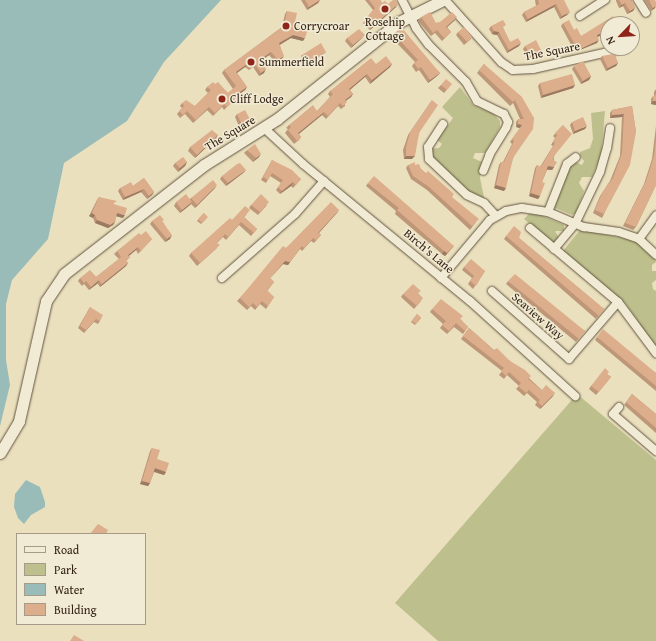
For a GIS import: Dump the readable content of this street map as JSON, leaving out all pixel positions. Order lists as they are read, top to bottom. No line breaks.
{"streets":{"main road":["The Square"],"street":["Birch's Lane","Seaview Way"]},"crossings":[["The Square","Birch's Lane"]],"places":["Rosehip Cottage","Corrycroar","Summerfield","Cliff Lodge"],"legend":["Road","Park","Water","Building"],"north":"bottom left"}
